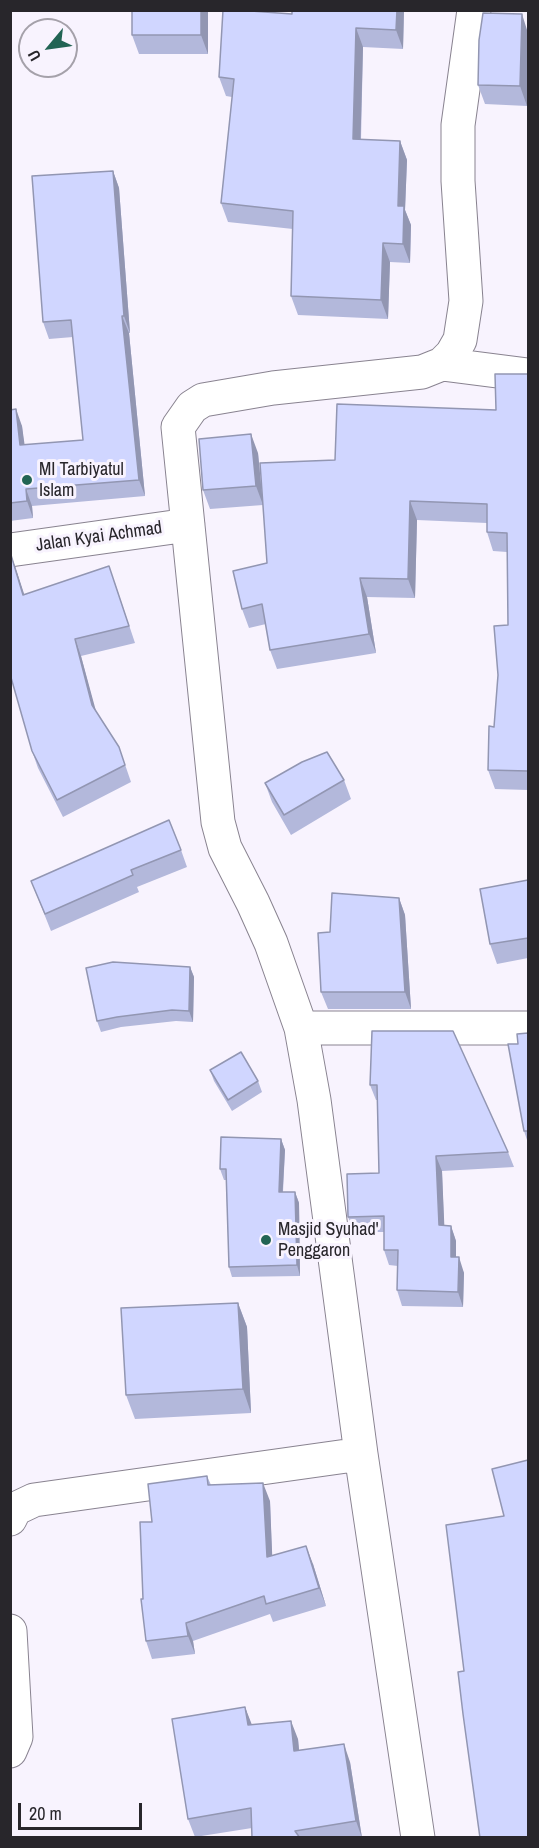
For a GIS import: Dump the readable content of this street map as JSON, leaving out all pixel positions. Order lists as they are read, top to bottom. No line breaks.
{"streets":{"street":["Jalan Kyai Achmad"]},"places":["MI Tarbiyatul Islam","Masjid Syuhad' Penggaron"],"scale_bar":"20 m","north":"bottom left"}
